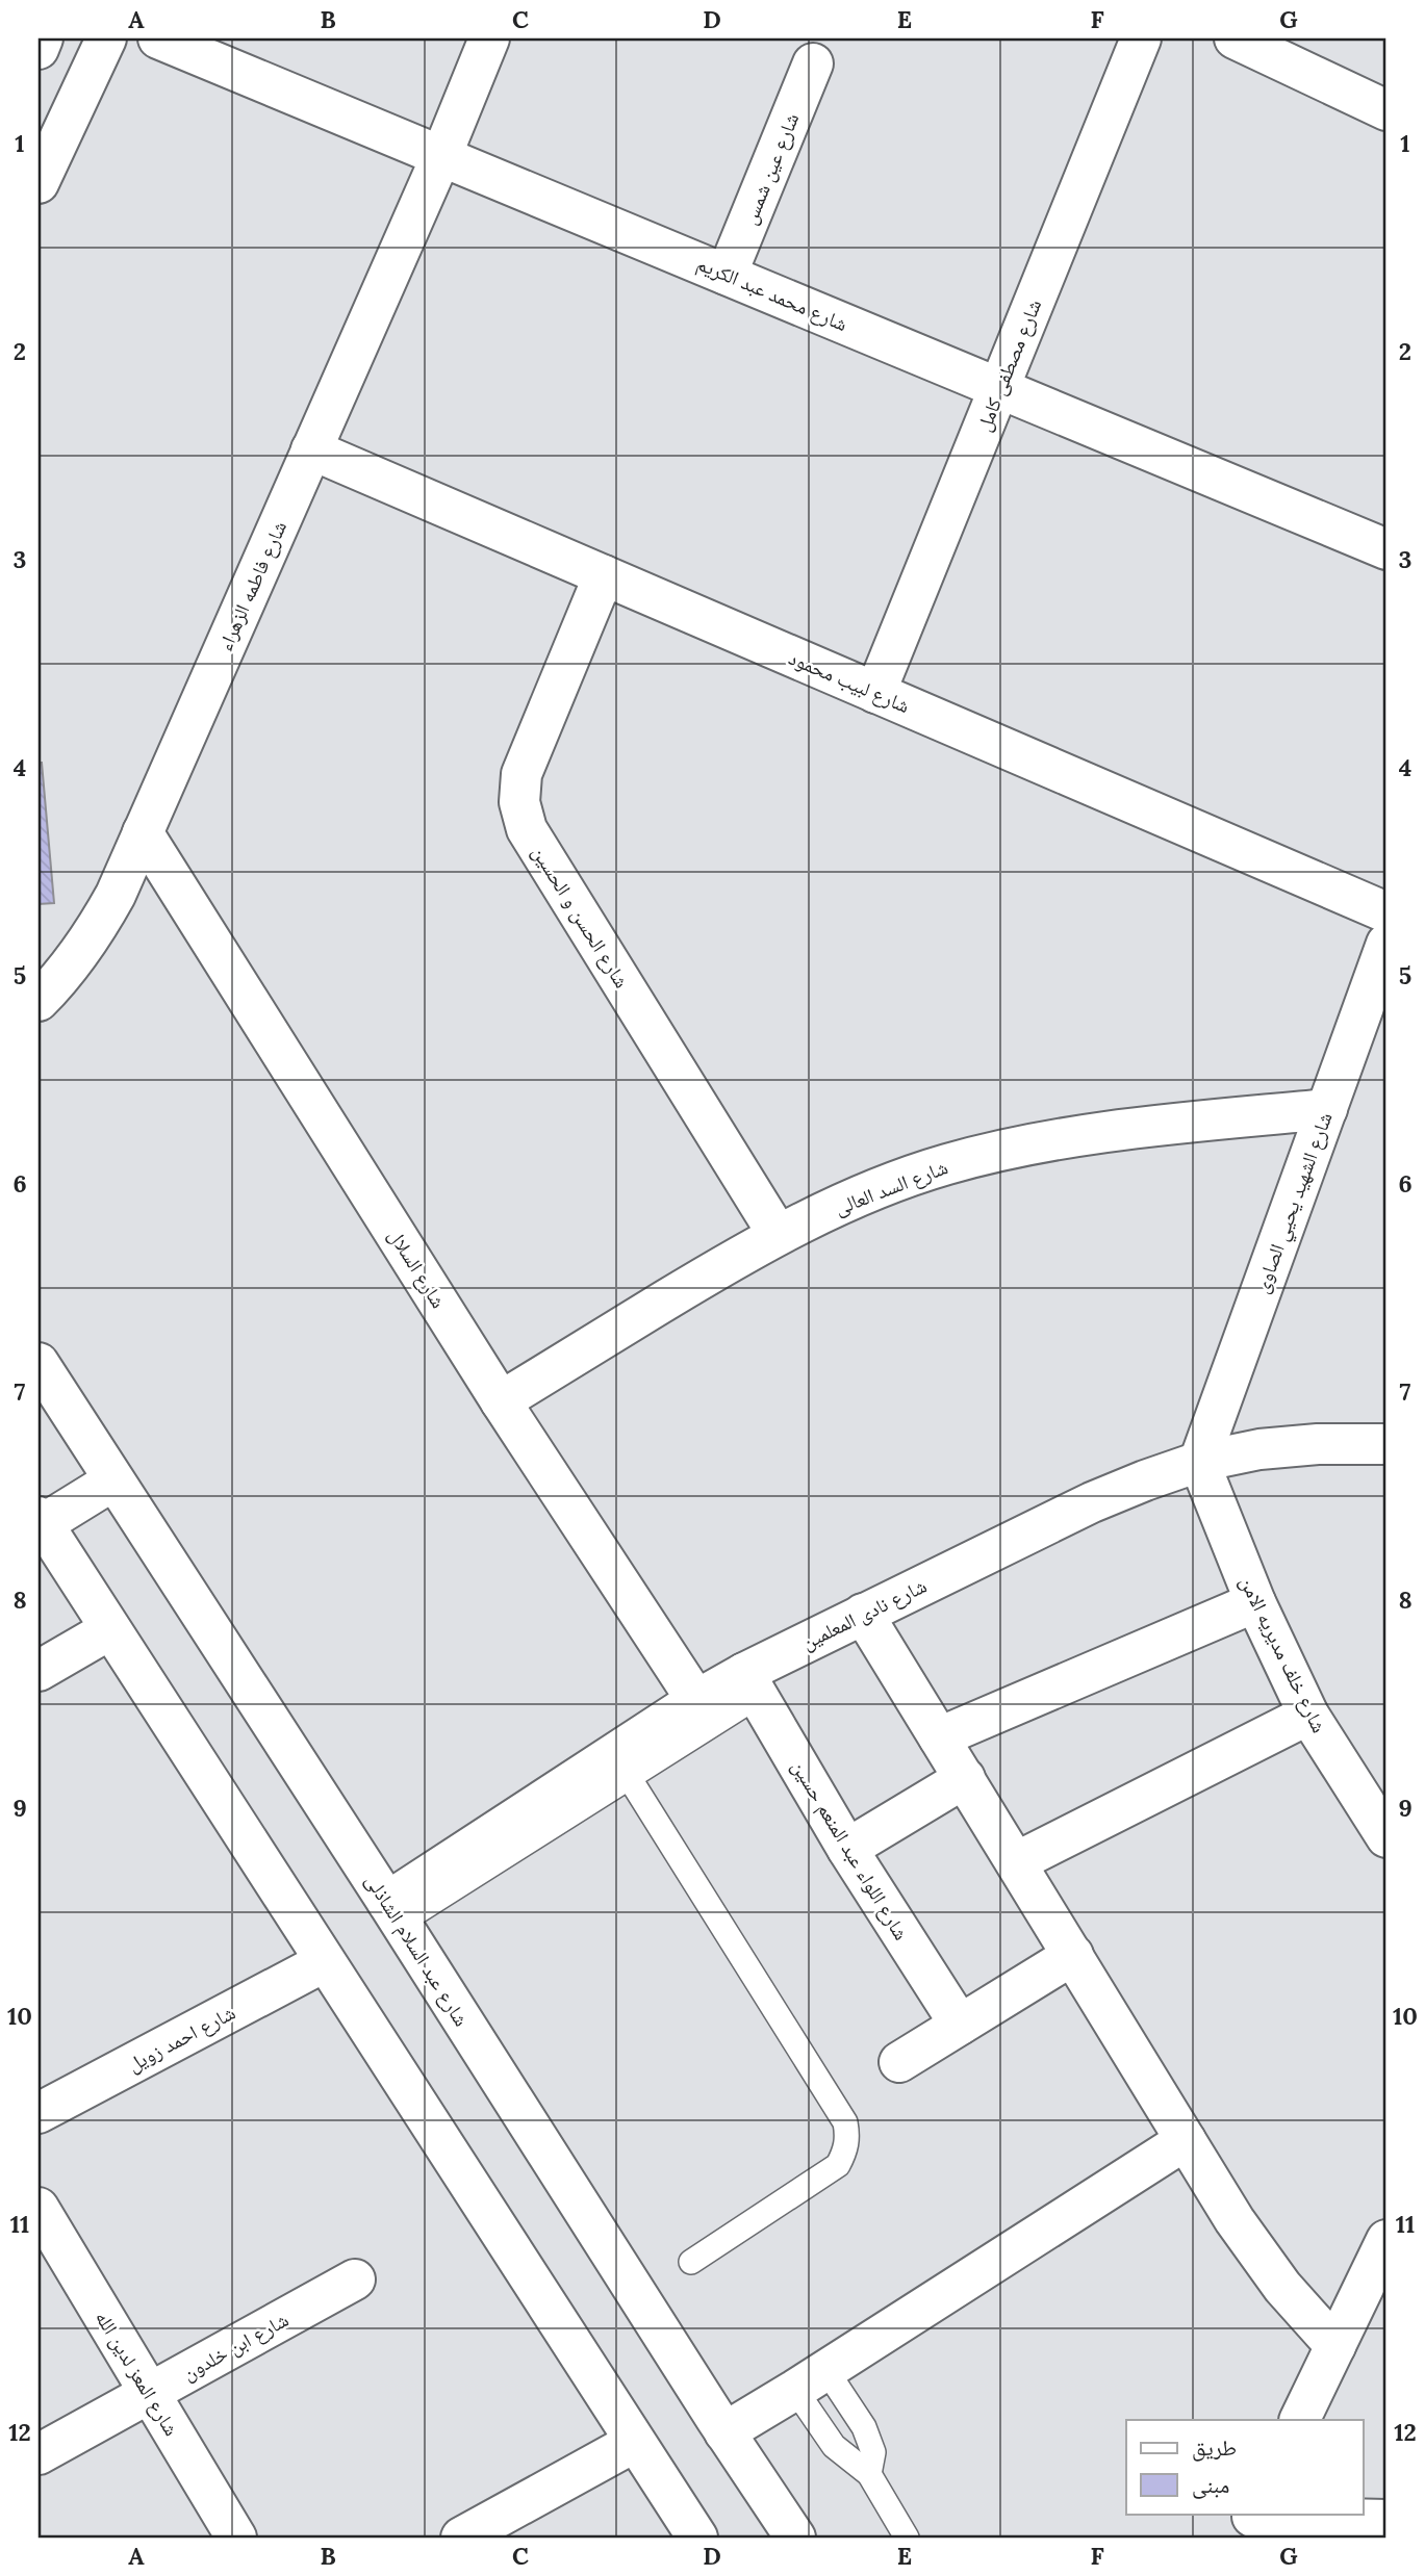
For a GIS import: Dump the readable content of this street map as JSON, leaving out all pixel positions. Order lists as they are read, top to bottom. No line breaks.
{"streets":{"street":["شارع عين شمس","شارع محمد عبد الكريم","شارع مصطفى كامل","شارع فاطمه الزهراء","شارع لبيب محمود","شارع الحسن و الحسين","شارع السد العالى","شارع الشهيد يحيي الصاوى","شارع السلال","شارع نادى المعلمين","شارع خلف مديريه الامن","شارع اللواء عبد المنعم حسين","شارع عبد السلام الشاذلى","شارع احمد زويل","شارع ابن خلدون","شارع المعز لدين الله"]},"crossings":[["شارع عين شمس","شارع محمد عبد الكريم"],["شارع محمد عبد الكريم","شارع مصطفى كامل"],["شارع محمد عبد الكريم","شارع فاطمه الزهراء"],["شارع مصطفى كامل","شارع لبيب محمود"],["شارع فاطمه الزهراء","شارع لبيب محمود"],["شارع فاطمه الزهراء","شارع السلال"],["شارع لبيب محمود","شارع الحسن و الحسين"],["شارع الحسن و الحسين","شارع السد العالى"],["شارع السد العالى","شارع الشهيد يحيي الصاوى"],["شارع السد العالى","شارع السلال"],["شارع الشهيد يحيي الصاوى","شارع نادى المعلمين"],["شارع الشهيد يحيي الصاوى","شارع خلف مديريه الامن"],["شارع السلال","شارع نادى المعلمين"],["شارع نادى المعلمين","شارع خلف مديريه الامن"],["شارع نادى المعلمين","شارع اللواء عبد المنعم حسين"],["شارع نادى المعلمين","شارع عبد السلام الشاذلى"],["شارع ابن خلدون","شارع المعز لدين الله"]],"legend":["طريق","مبنى"],"grid":{"columns":["A","B","C","D","E","F","G"],"rows":["1","2","3","4","5","6","7","8","9","10","11","12"]}}
